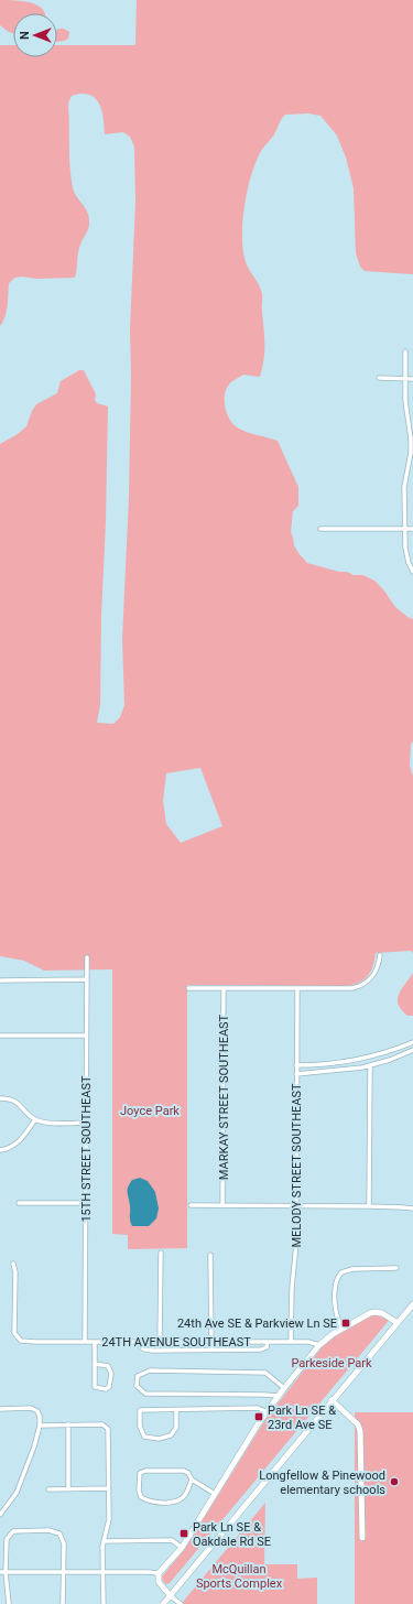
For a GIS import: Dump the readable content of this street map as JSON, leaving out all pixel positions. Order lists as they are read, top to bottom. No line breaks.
{"streets":{"street":["MARKAY STREET SOUTHEAST","15TH STREET SOUTHEAST","MELODY STREET SOUTHEAST","24TH AVENUE SOUTHEAST"]},"crossings":[["15TH STREET SOUTHEAST","24TH AVENUE SOUTHEAST"],["MELODY STREET SOUTHEAST","24TH AVENUE SOUTHEAST"]],"parks":["Joyce Park","Parkeside Park","McQuillan Sports Complex"],"places":{"transit":["24th Ave SE & Parkview Ln SE","Park Ln SE & 23rd Ave SE","Park Ln SE & Oakdale Rd SE"],"other":["Longfellow & Pinewood elementary schools"]},"north":"left"}
